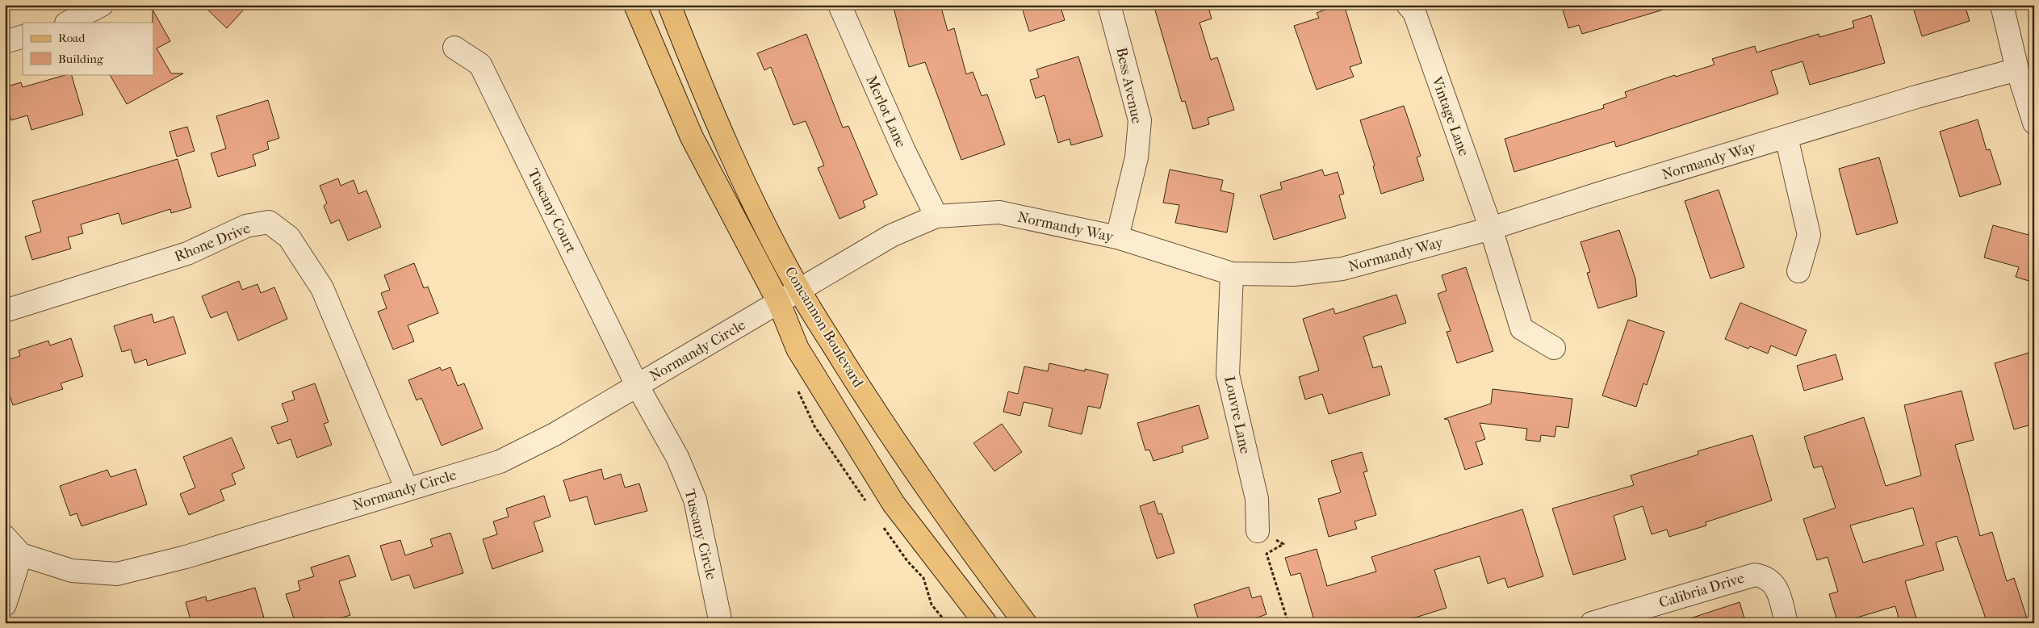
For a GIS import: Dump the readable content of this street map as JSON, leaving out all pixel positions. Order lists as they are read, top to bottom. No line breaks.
{"streets":{"main road":["Concannon Boulevard"],"street":["Bess Avenue","Merlot Lane","Vintage Lane","Normandy Way","Tuscany Court","Rhone Drive","Normandy Circle","Louvre Lane","Tuscany Circle","Calibria Drive"]},"crossings":[["Bess Avenue","Normandy Way"],["Merlot Lane","Normandy Way"],["Vintage Lane","Normandy Way"],["Normandy Way","Concannon Boulevard"],["Normandy Way","Normandy Circle"],["Normandy Way","Louvre Lane"],["Tuscany Court","Normandy Circle"],["Tuscany Court","Tuscany Circle"],["Rhone Drive","Normandy Circle"],["Concannon Boulevard","Normandy Circle"],["Normandy Circle","Tuscany Circle"]],"legend":["Road","Building"]}
